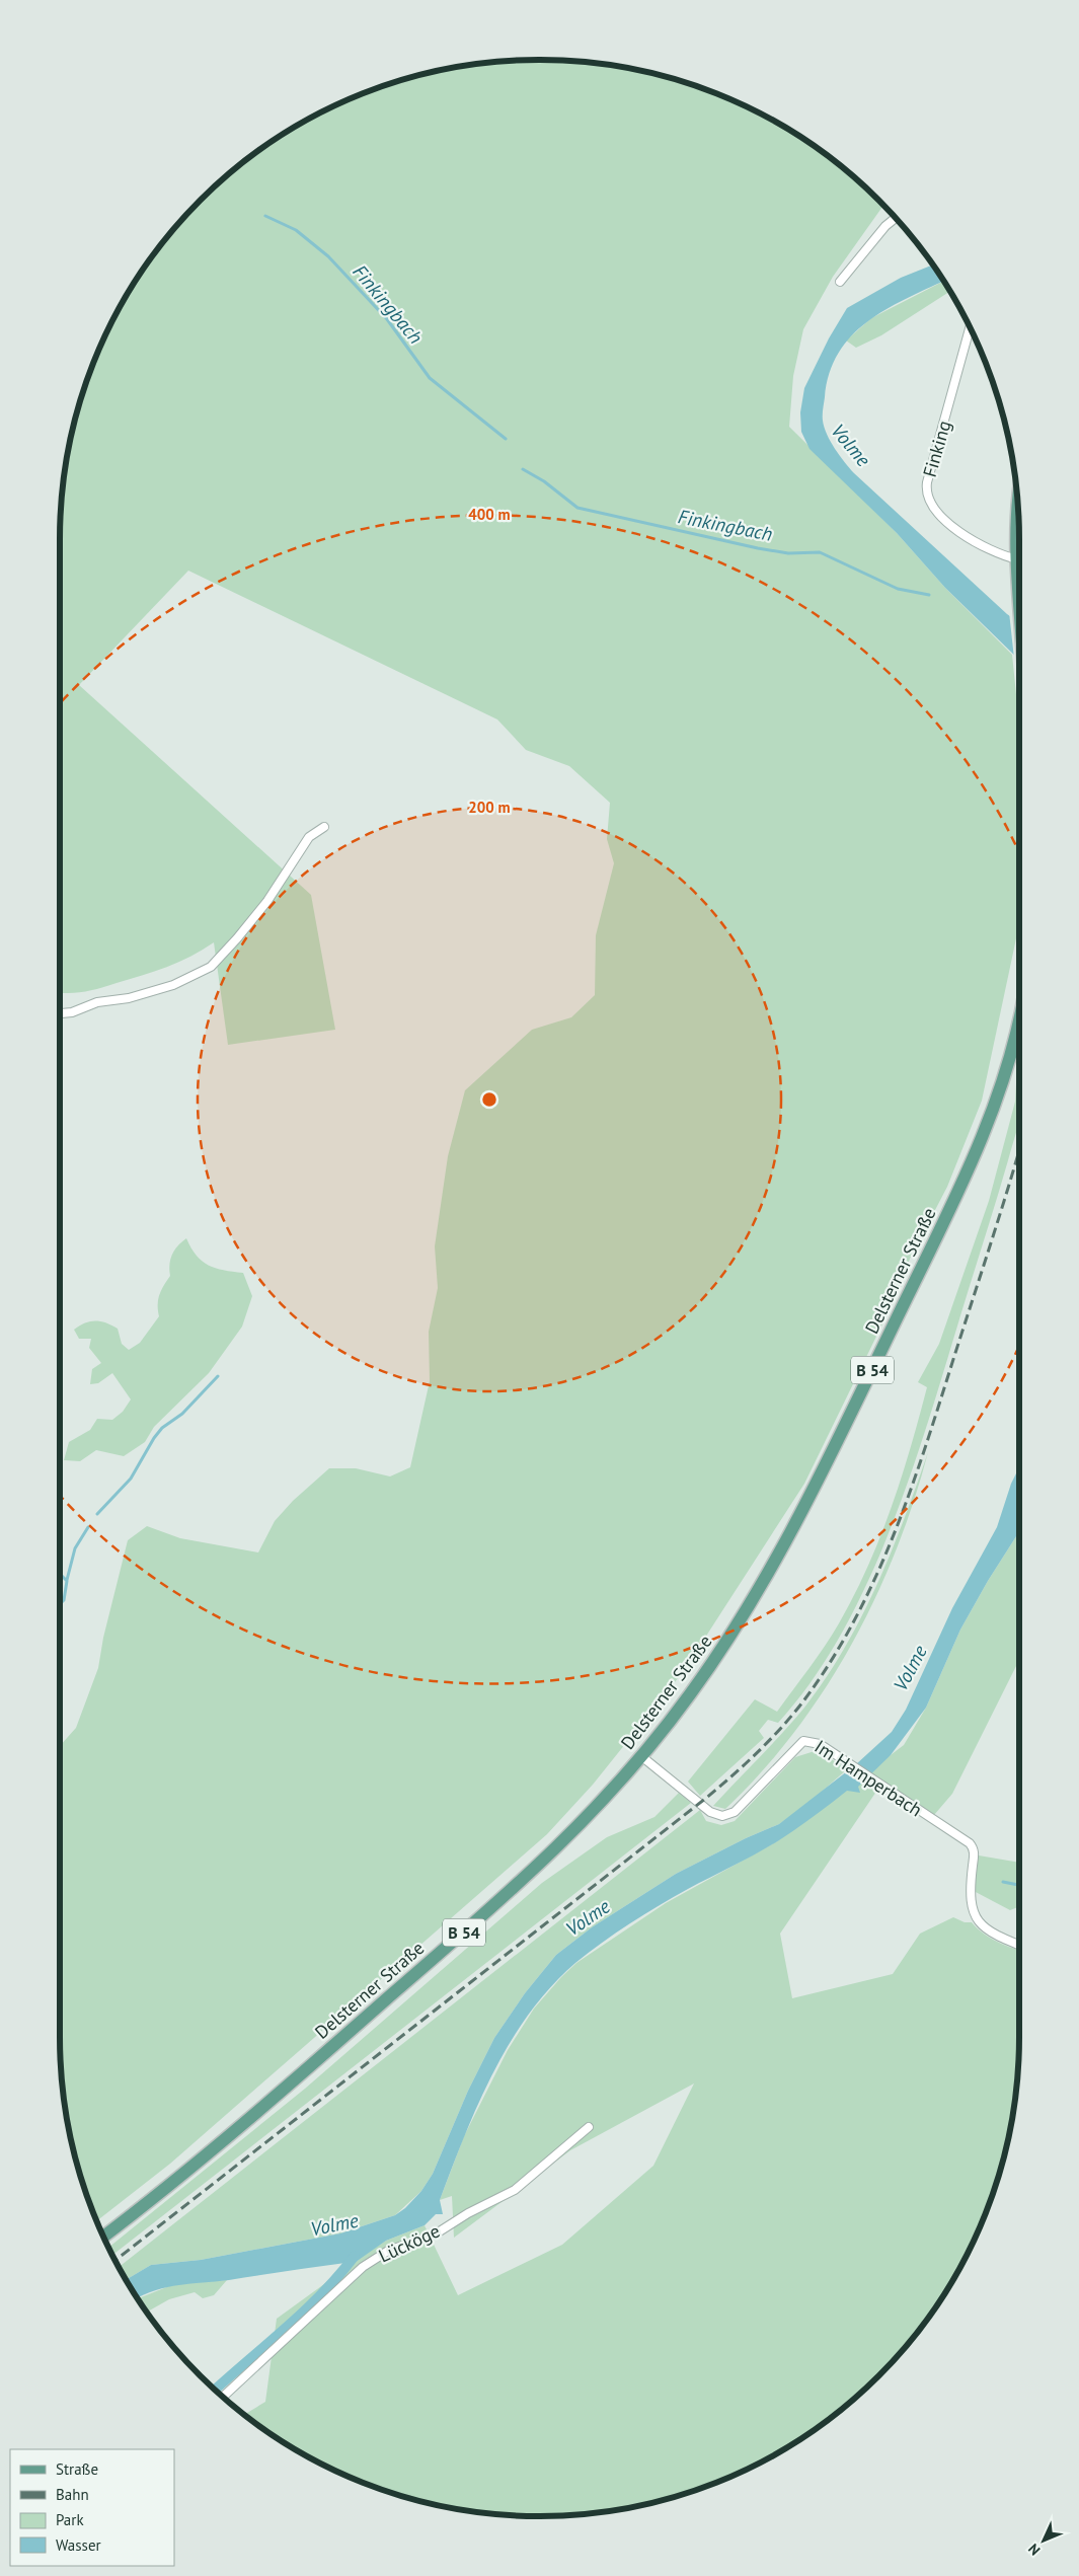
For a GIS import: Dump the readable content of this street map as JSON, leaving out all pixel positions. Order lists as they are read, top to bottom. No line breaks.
{"streets":{"main road":["Delsterner Straße","B 54"],"street":["Finking","Im Hamperbach","Lücköge"]},"crossings":[["Delsterner Straße","Im Hamperbach"]],"water":["Finkingbach","Volme"],"legend":["Straße","Bahn","Park","Wasser"],"north":"bottom left","rings":["400 m","200 m"]}
